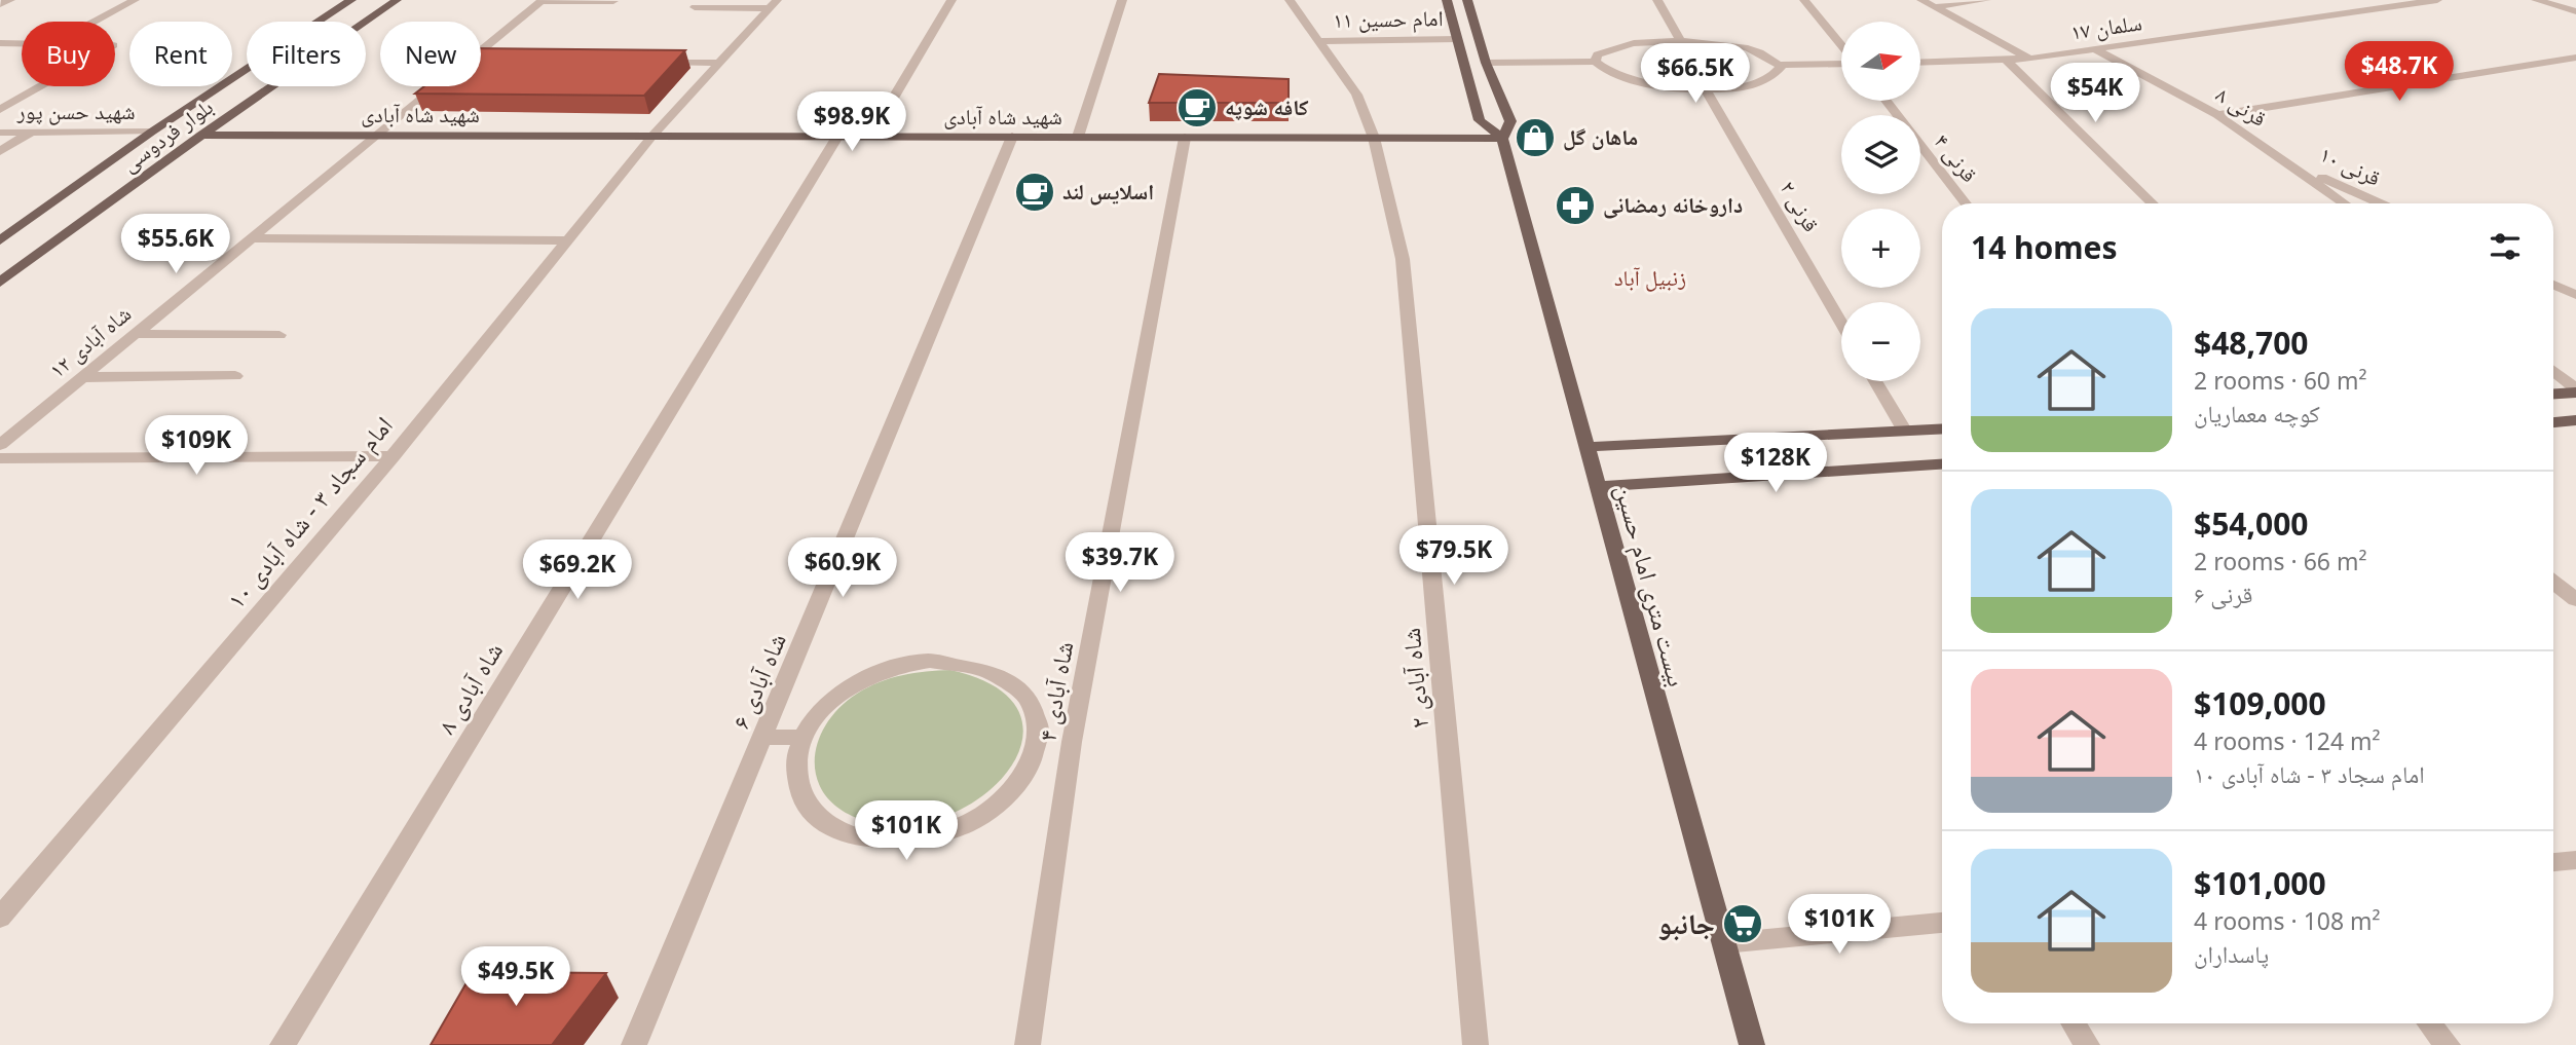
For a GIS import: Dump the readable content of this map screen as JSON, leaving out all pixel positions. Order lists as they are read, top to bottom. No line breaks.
{"streets":{"main road":["شهید شاه آبادی","بلوار فردوسی","بیست متری امام حسین"],"street":["امام حسین ۱۱","سلمان ۱۷","قرنی ۸","شهید حسن پور","قرنی ۴","قرنی ۱۰","قرنی ۲","شاه آبادی ۱۲","امام سجاد ۳ - شاه آبادی ۱۰","شاه آبادی ۲","شاه آبادی ۶","شاه آبادی ۸","شاه آبادی ۴"]},"crossings":[["امام حسین ۱۱","بیست متری امام حسین"],["امام حسین ۱۱","شاه آبادی ۲"],["سلمان ۱۷","قرنی ۸"],["قرنی ۸","قرنی ۱۰"],["شهید حسن پور","بلوار فردوسی"],["شهید شاه آبادی","بلوار فردوسی"],["شهید شاه آبادی","شاه آبادی ۱۲"],["شهید شاه آبادی","امام سجاد ۳ - شاه آبادی ۱۰"],["شهید شاه آبادی","بیست متری امام حسین"],["شهید شاه آبادی","شاه آبادی ۲"],["شهید شاه آبادی","شاه آبادی ۶"],["شهید شاه آبادی","شاه آبادی ۸"],["شهید شاه آبادی","شاه آبادی ۴"]],"districts":["زنبیل آباد"],"places":{"cafe":["کافه شوپه","اسلایس لند"],"shop":["ماهان گل"],"pharmacy":["داروخانه رمضانی"],"supermarket":["جانبو"]},"north":"right","page":{"map_buttons":["+","−"],"chip":["Buy","Rent","Filters","New"],"price":["$48.7K","$66.5K","$54K","$98.9K","$55.6K","$109K","$128K","$79.5K","$39.7K","$60.9K","$69.2K","$101K","$101K","$49.5K"],"heading":"14 homes","list":[{"name":"$48,700","note":"2 rooms · 60 m² · کوچه معماریان"},{"name":"$54,000","note":"2 rooms · 66 m² · قرنی ۶"},{"name":"$109,000","note":"4 rooms · 124 m² · امام سجاد ۳ - شاه آبادی ۱۰"},{"name":"$101,000","note":"4 rooms · 108 m² · پاسداران"}]}}
